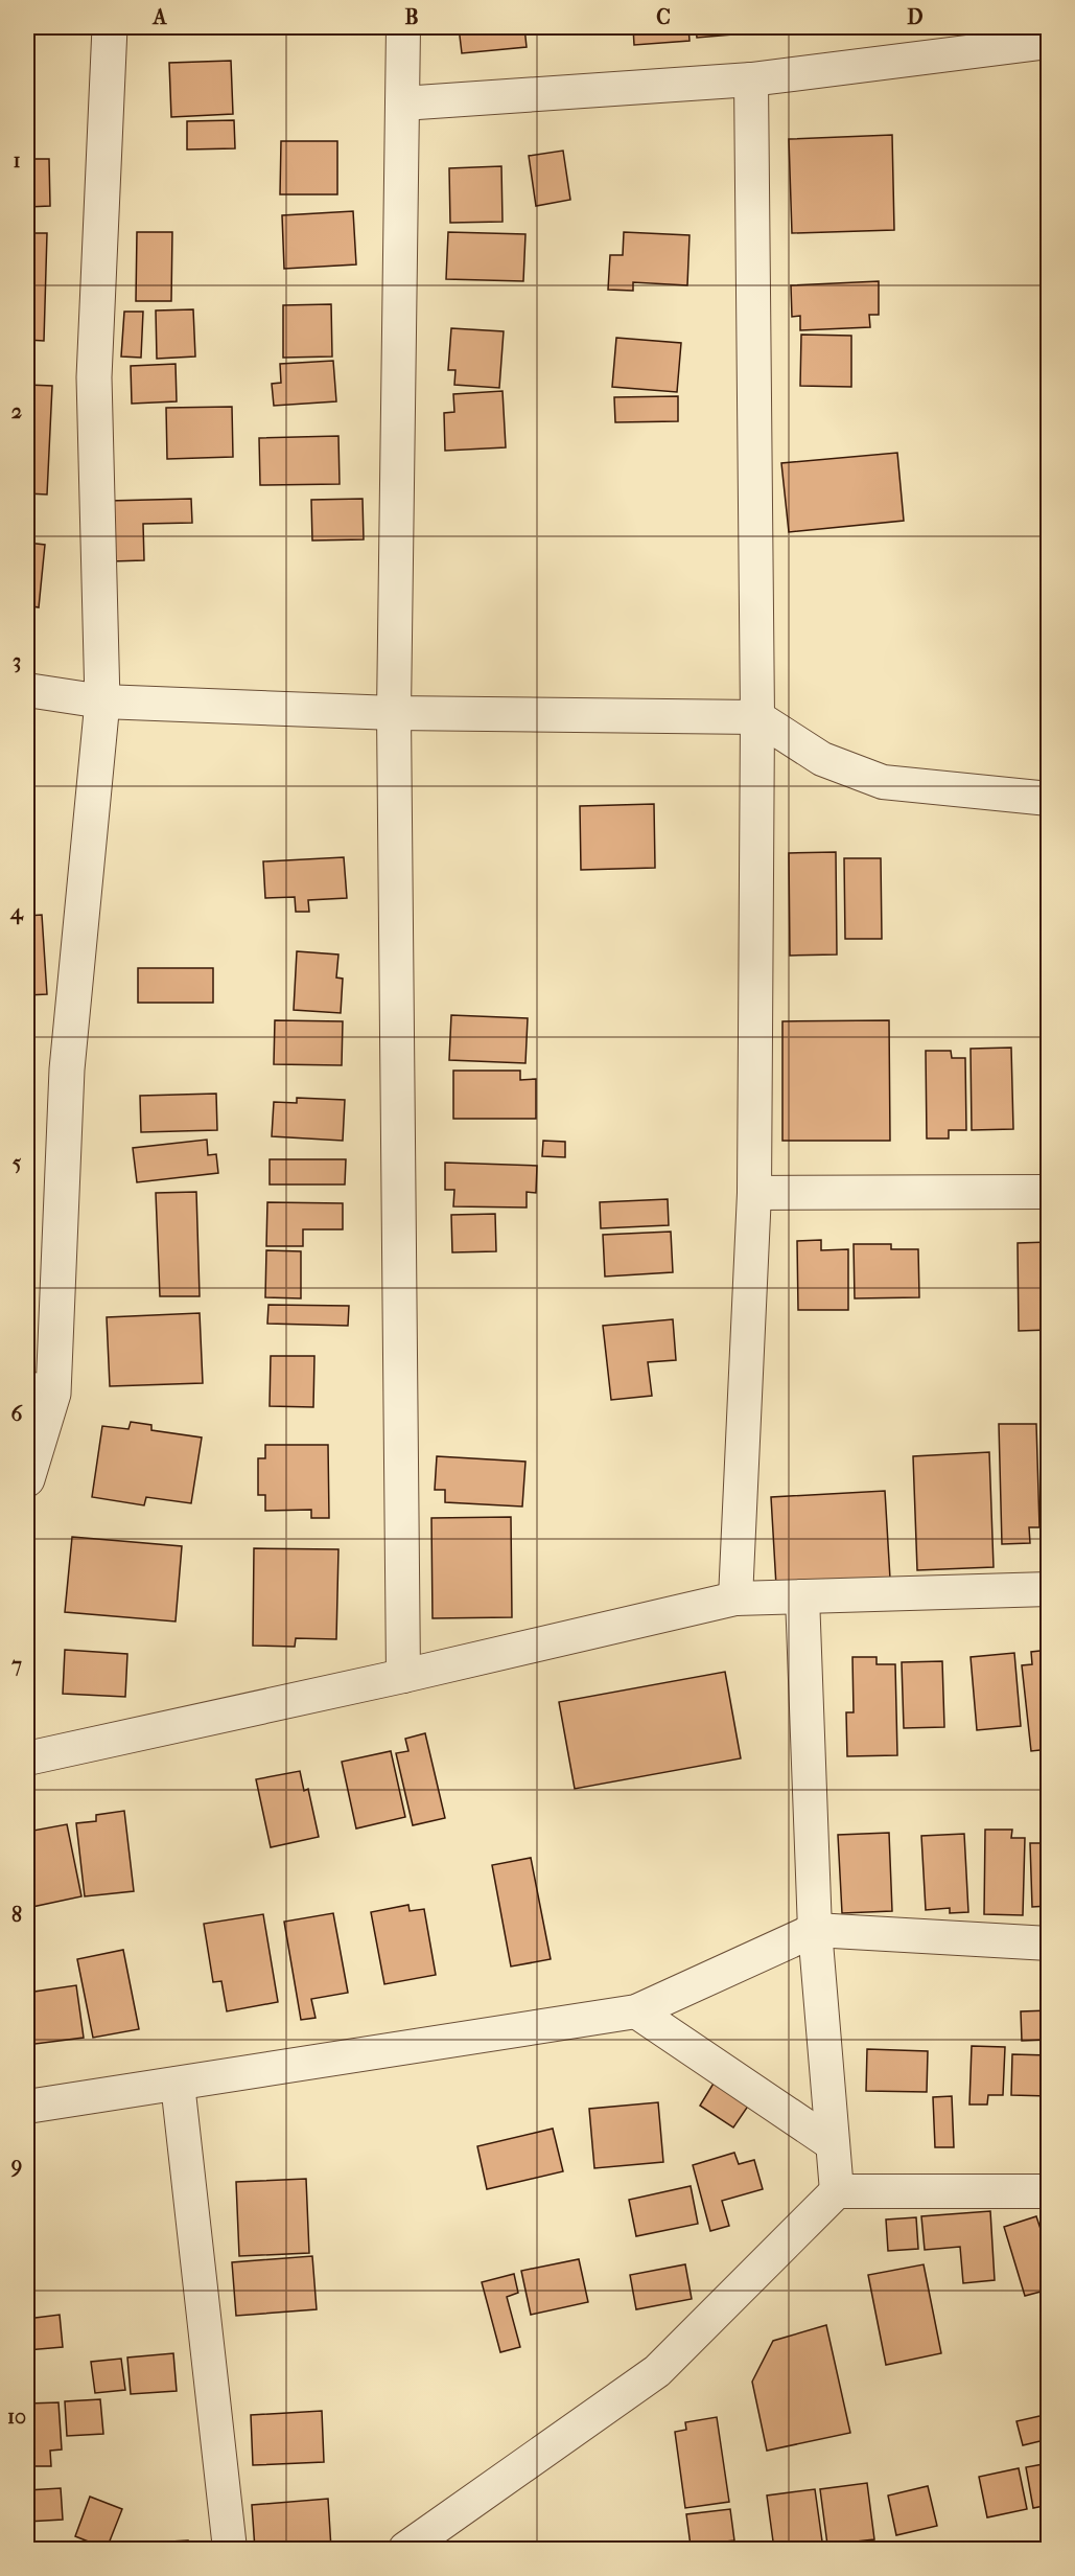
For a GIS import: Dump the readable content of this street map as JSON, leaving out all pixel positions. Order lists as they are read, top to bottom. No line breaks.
{"grid":{"columns":["A","B","C","D"],"rows":["1","2","3","4","5","6","7","8","9","10"]}}
